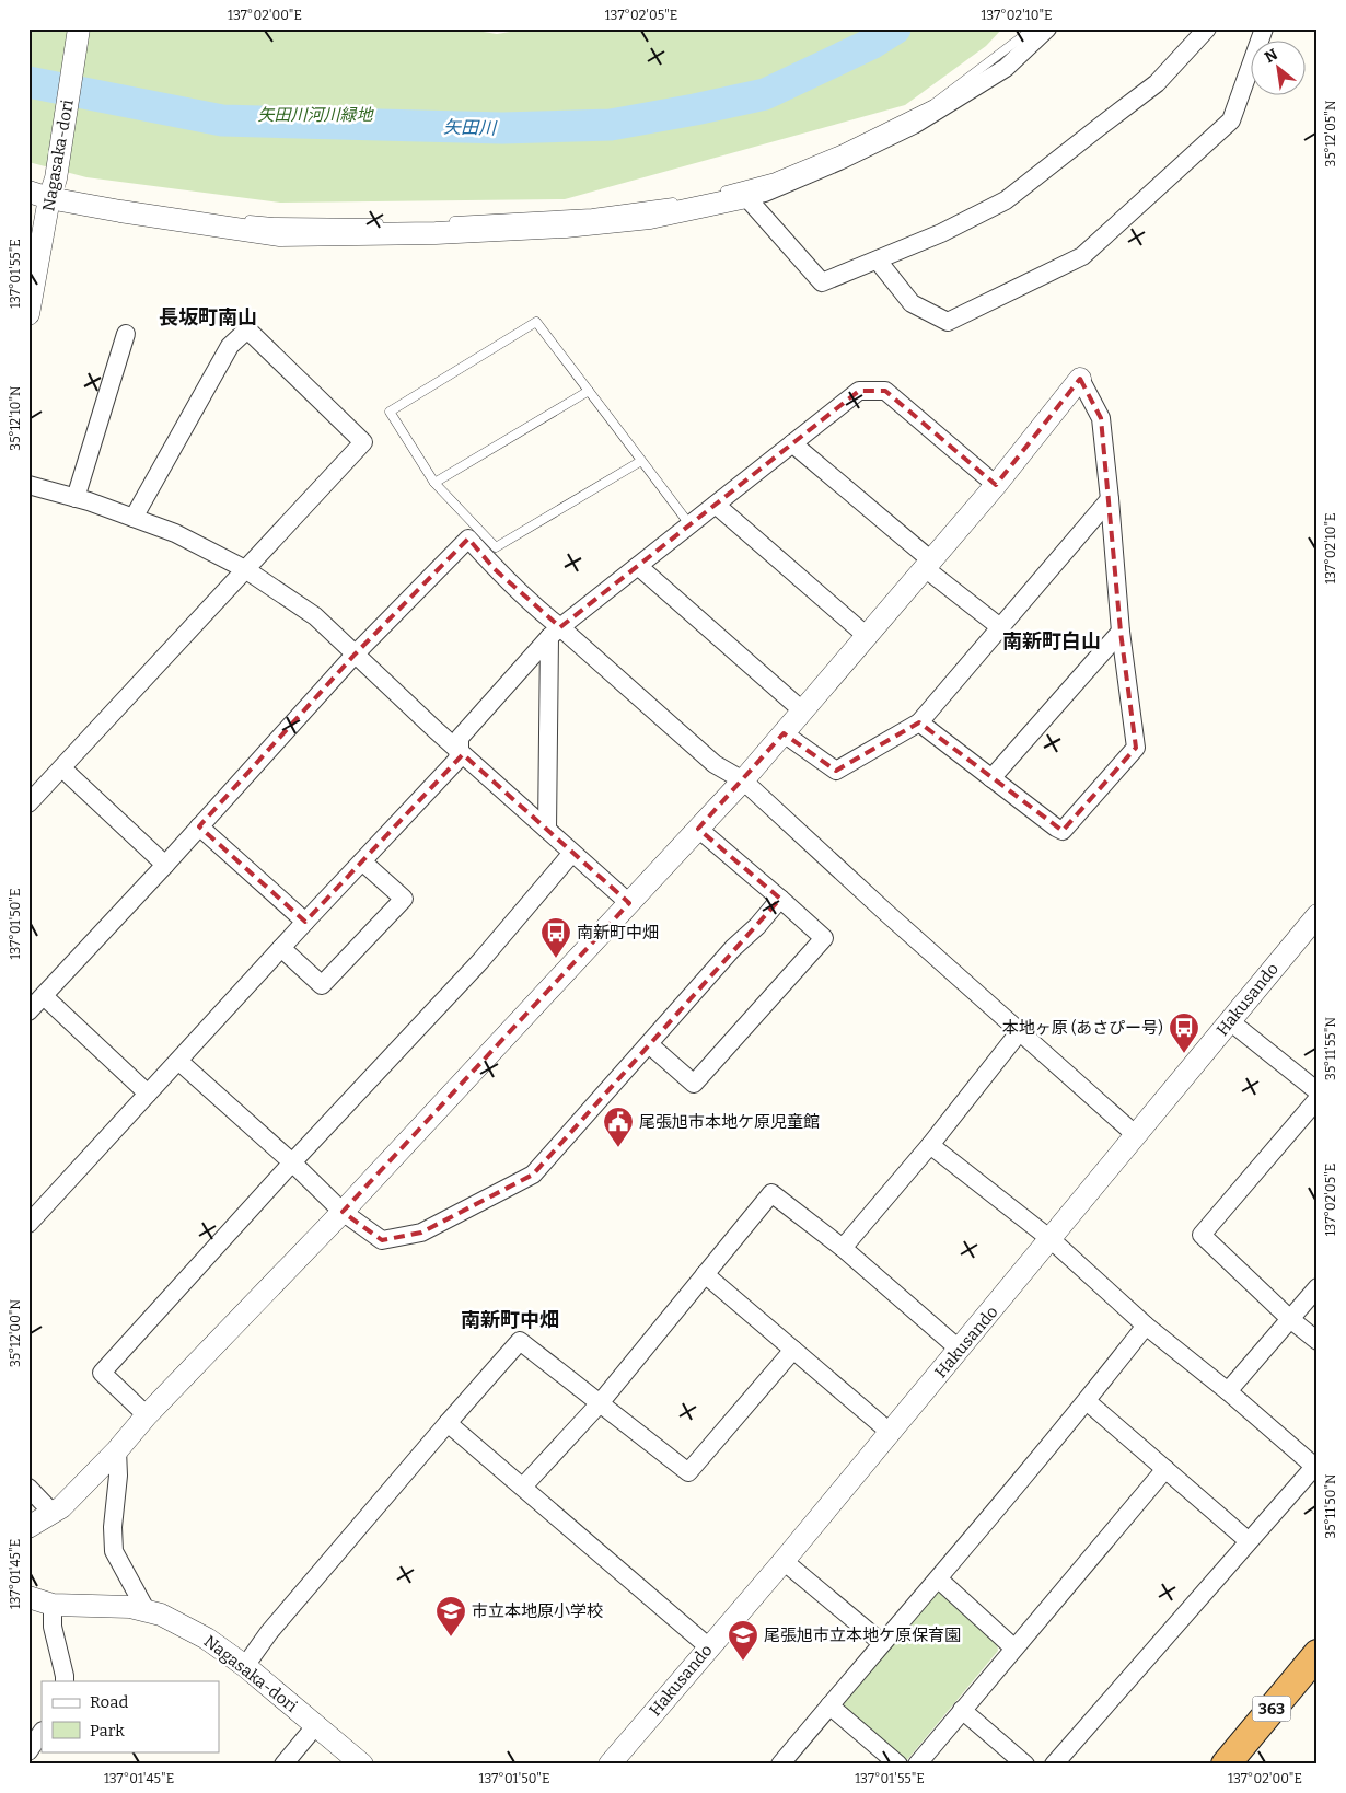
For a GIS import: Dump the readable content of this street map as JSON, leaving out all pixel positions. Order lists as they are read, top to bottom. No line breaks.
{"streets":{"highway":["363"],"street":["Nagasaka-dori","Hakusando"]},"districts":["長坂町南山","南新町白山","南新町中畑"],"water":["矢田川"],"parks":["矢田川河川緑地"],"places":{"bus stop":["南新町中畑","本地ヶ原 (あさぴー号)"],"public building":["尾張旭市本地ケ原児童館"],"school or university":["市立本地原小学校","尾張旭市立本地ケ原保育園"]},"legend":["Road","Park"],"north":"top left","coordinates":["137°02'00\"E","137°02'05\"E","137°02'10\"E","35°12'05\"N","137°01'55\"E","35°12'10\"N","137°01'50\"E","35°11'55\"N","35°12'00\"N","35°11'50\"N","137°01'45\"E"]}
